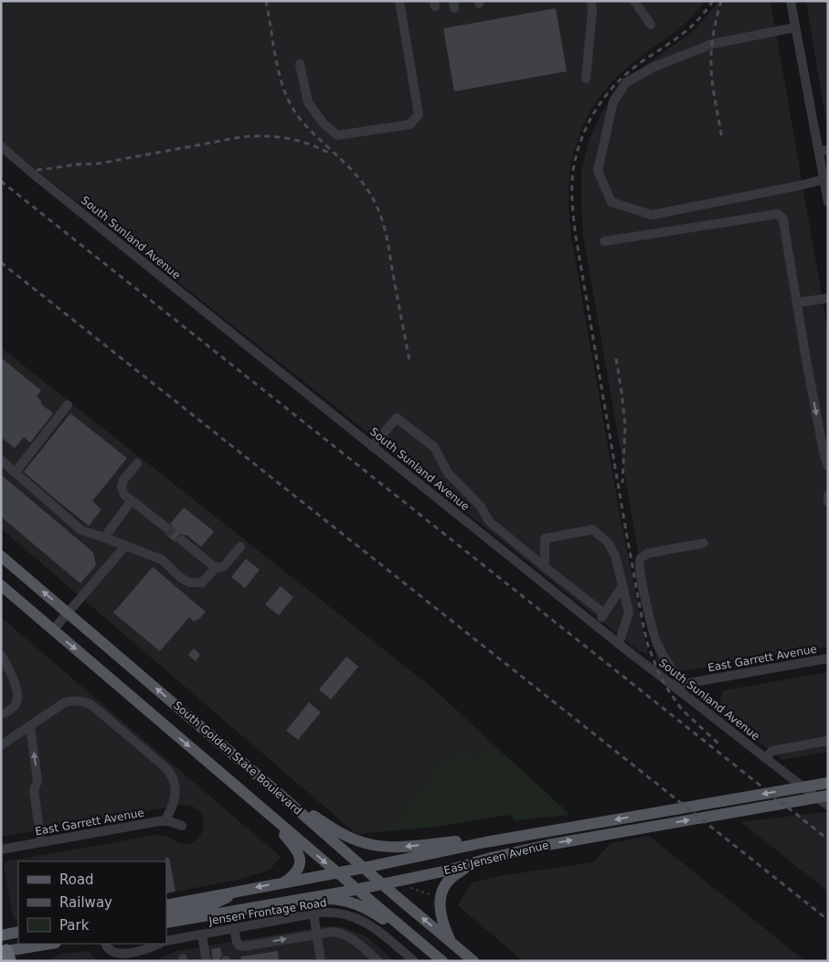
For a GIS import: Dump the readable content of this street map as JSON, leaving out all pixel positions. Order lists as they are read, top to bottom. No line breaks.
{"streets":{"main road":["South Golden State Boulevard","East Jensen Avenue"],"street":["South Sunland Avenue","East Garrett Avenue","Jensen Frontage Road"]},"crossings":[["South Sunland Avenue","East Garrett Avenue"],["South Golden State Boulevard","East Jensen Avenue"]],"legend":["Road","Railway","Park"]}
